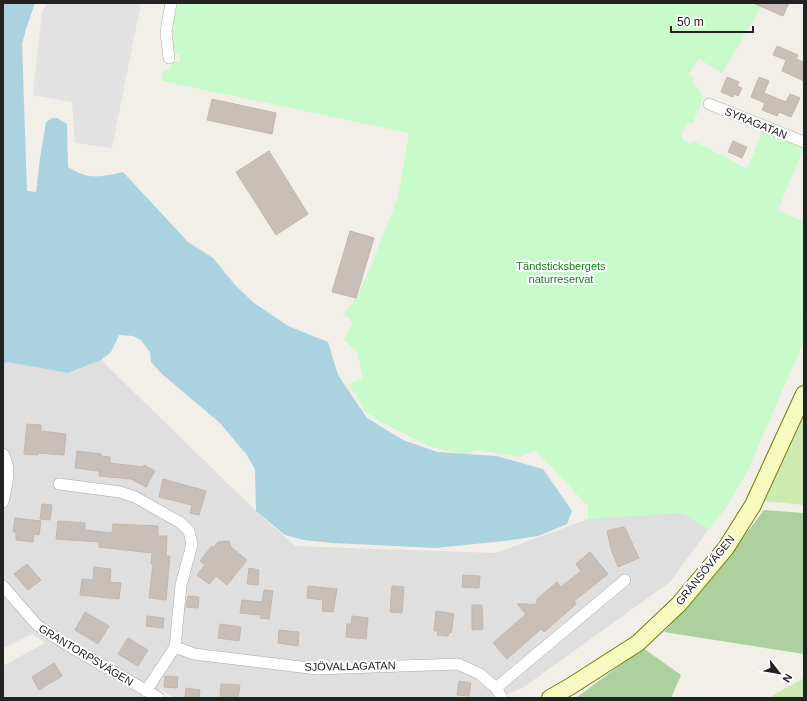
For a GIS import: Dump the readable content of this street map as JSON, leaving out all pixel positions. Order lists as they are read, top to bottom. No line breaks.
{"streets":{"street":["SYRAGATAN","GRÄNSÖVÄGEN","GRANTORPSVÄGEN","SJÖVALLAGATAN"]},"parks":["Tändsticksbergets naturreservat"],"scale_bar":"50 m","north":"bottom right"}
